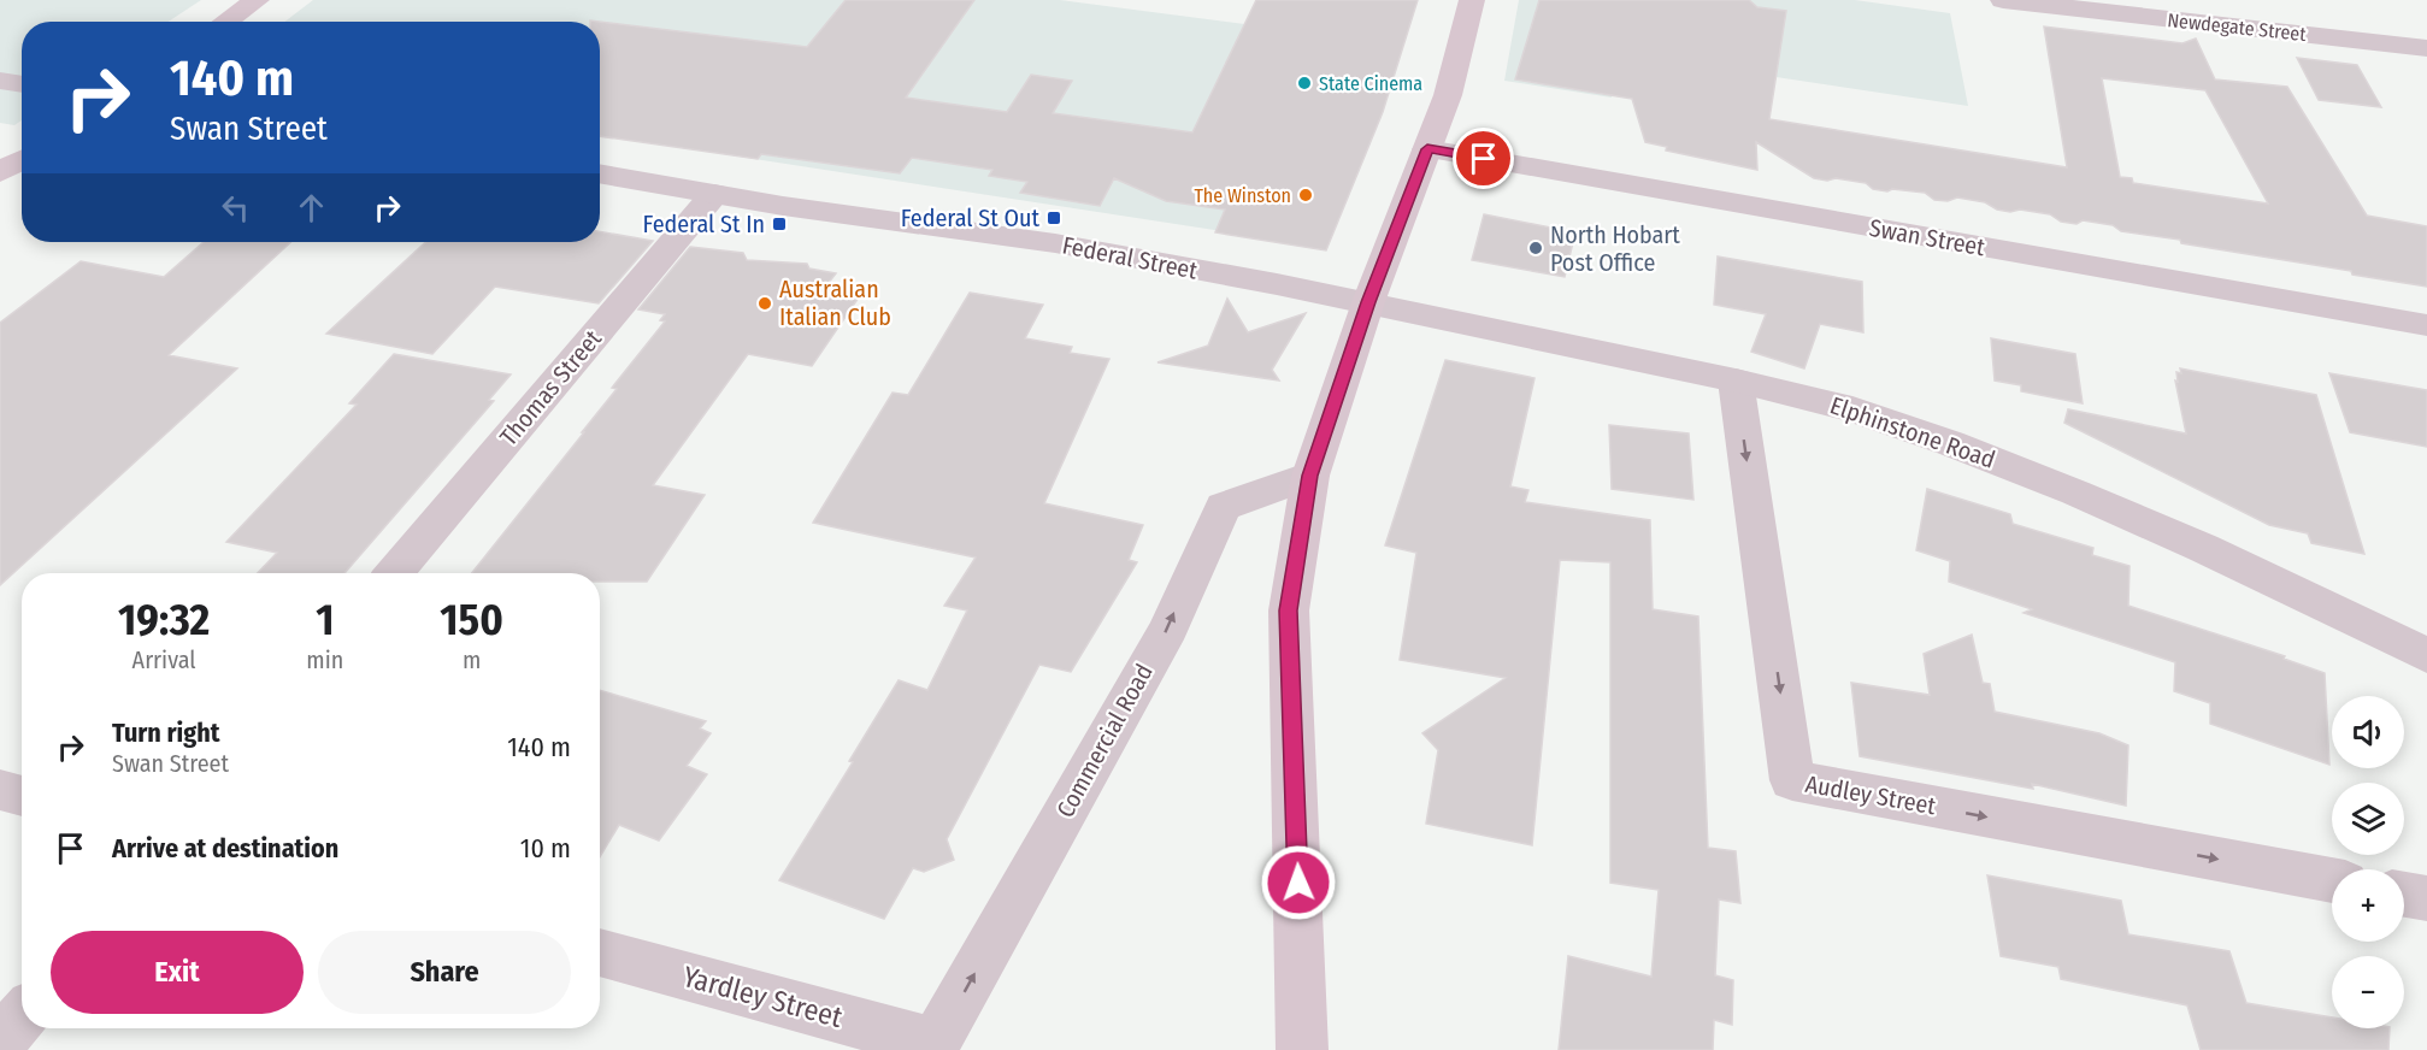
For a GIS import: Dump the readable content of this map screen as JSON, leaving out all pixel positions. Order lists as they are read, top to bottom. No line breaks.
{"streets":{"street":["Newdegate Street","Swan Street","Federal Street","Thomas Street","Elphinstone Road","Commercial Road","Audley Street","Yardley Street"]},"crossings":[["Federal Street","Thomas Street"],["Federal Street","Elphinstone Road"],["Elphinstone Road","Audley Street"],["Commercial Road","Yardley Street"]],"one_way":["Commercial Road","Audley Street"],"places":{"other":["State Cinema","The Winston","North Hobart Post Office","Australian Italian Club"],"transit":["Federal St Out","Federal St In"]},"page":{"turn":["140 m","Swan Street"],"eta":["19:32","Arrival","1","min","150","m"],"map_buttons":["+","−"],"list":[{"name":"Turn right","note":"Swan Street","value":"140 m"},{"name":"Arrive at destination","value":"10 m"}],"buttons":["Exit","Share"]}}
